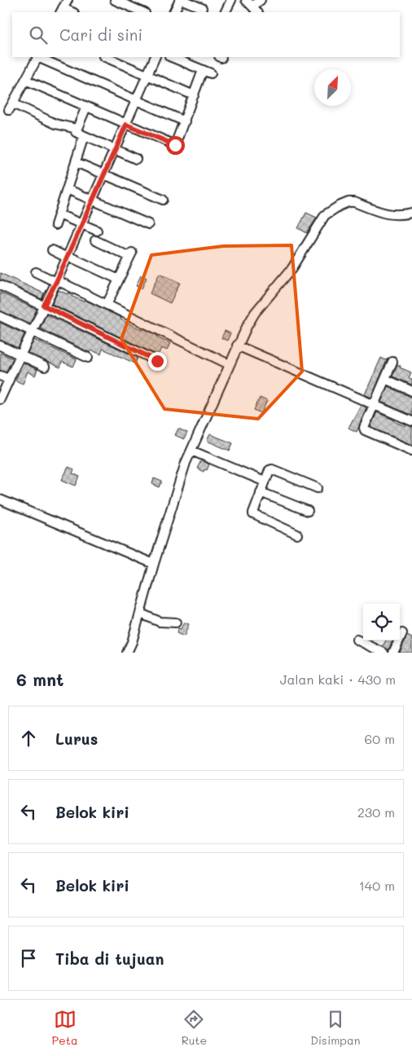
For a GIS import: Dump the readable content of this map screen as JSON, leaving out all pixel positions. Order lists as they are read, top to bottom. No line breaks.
{"north":"top right","page":{"search":"Cari di sini","heading":["6 mnt","Jalan kaki · 430 m"],"list":[["Lurus","60 m"],["Belok kiri","230 m"],["Belok kiri","140 m"],"Tiba di tujuan"],"nav":["Peta","Rute","Disimpan"]}}
